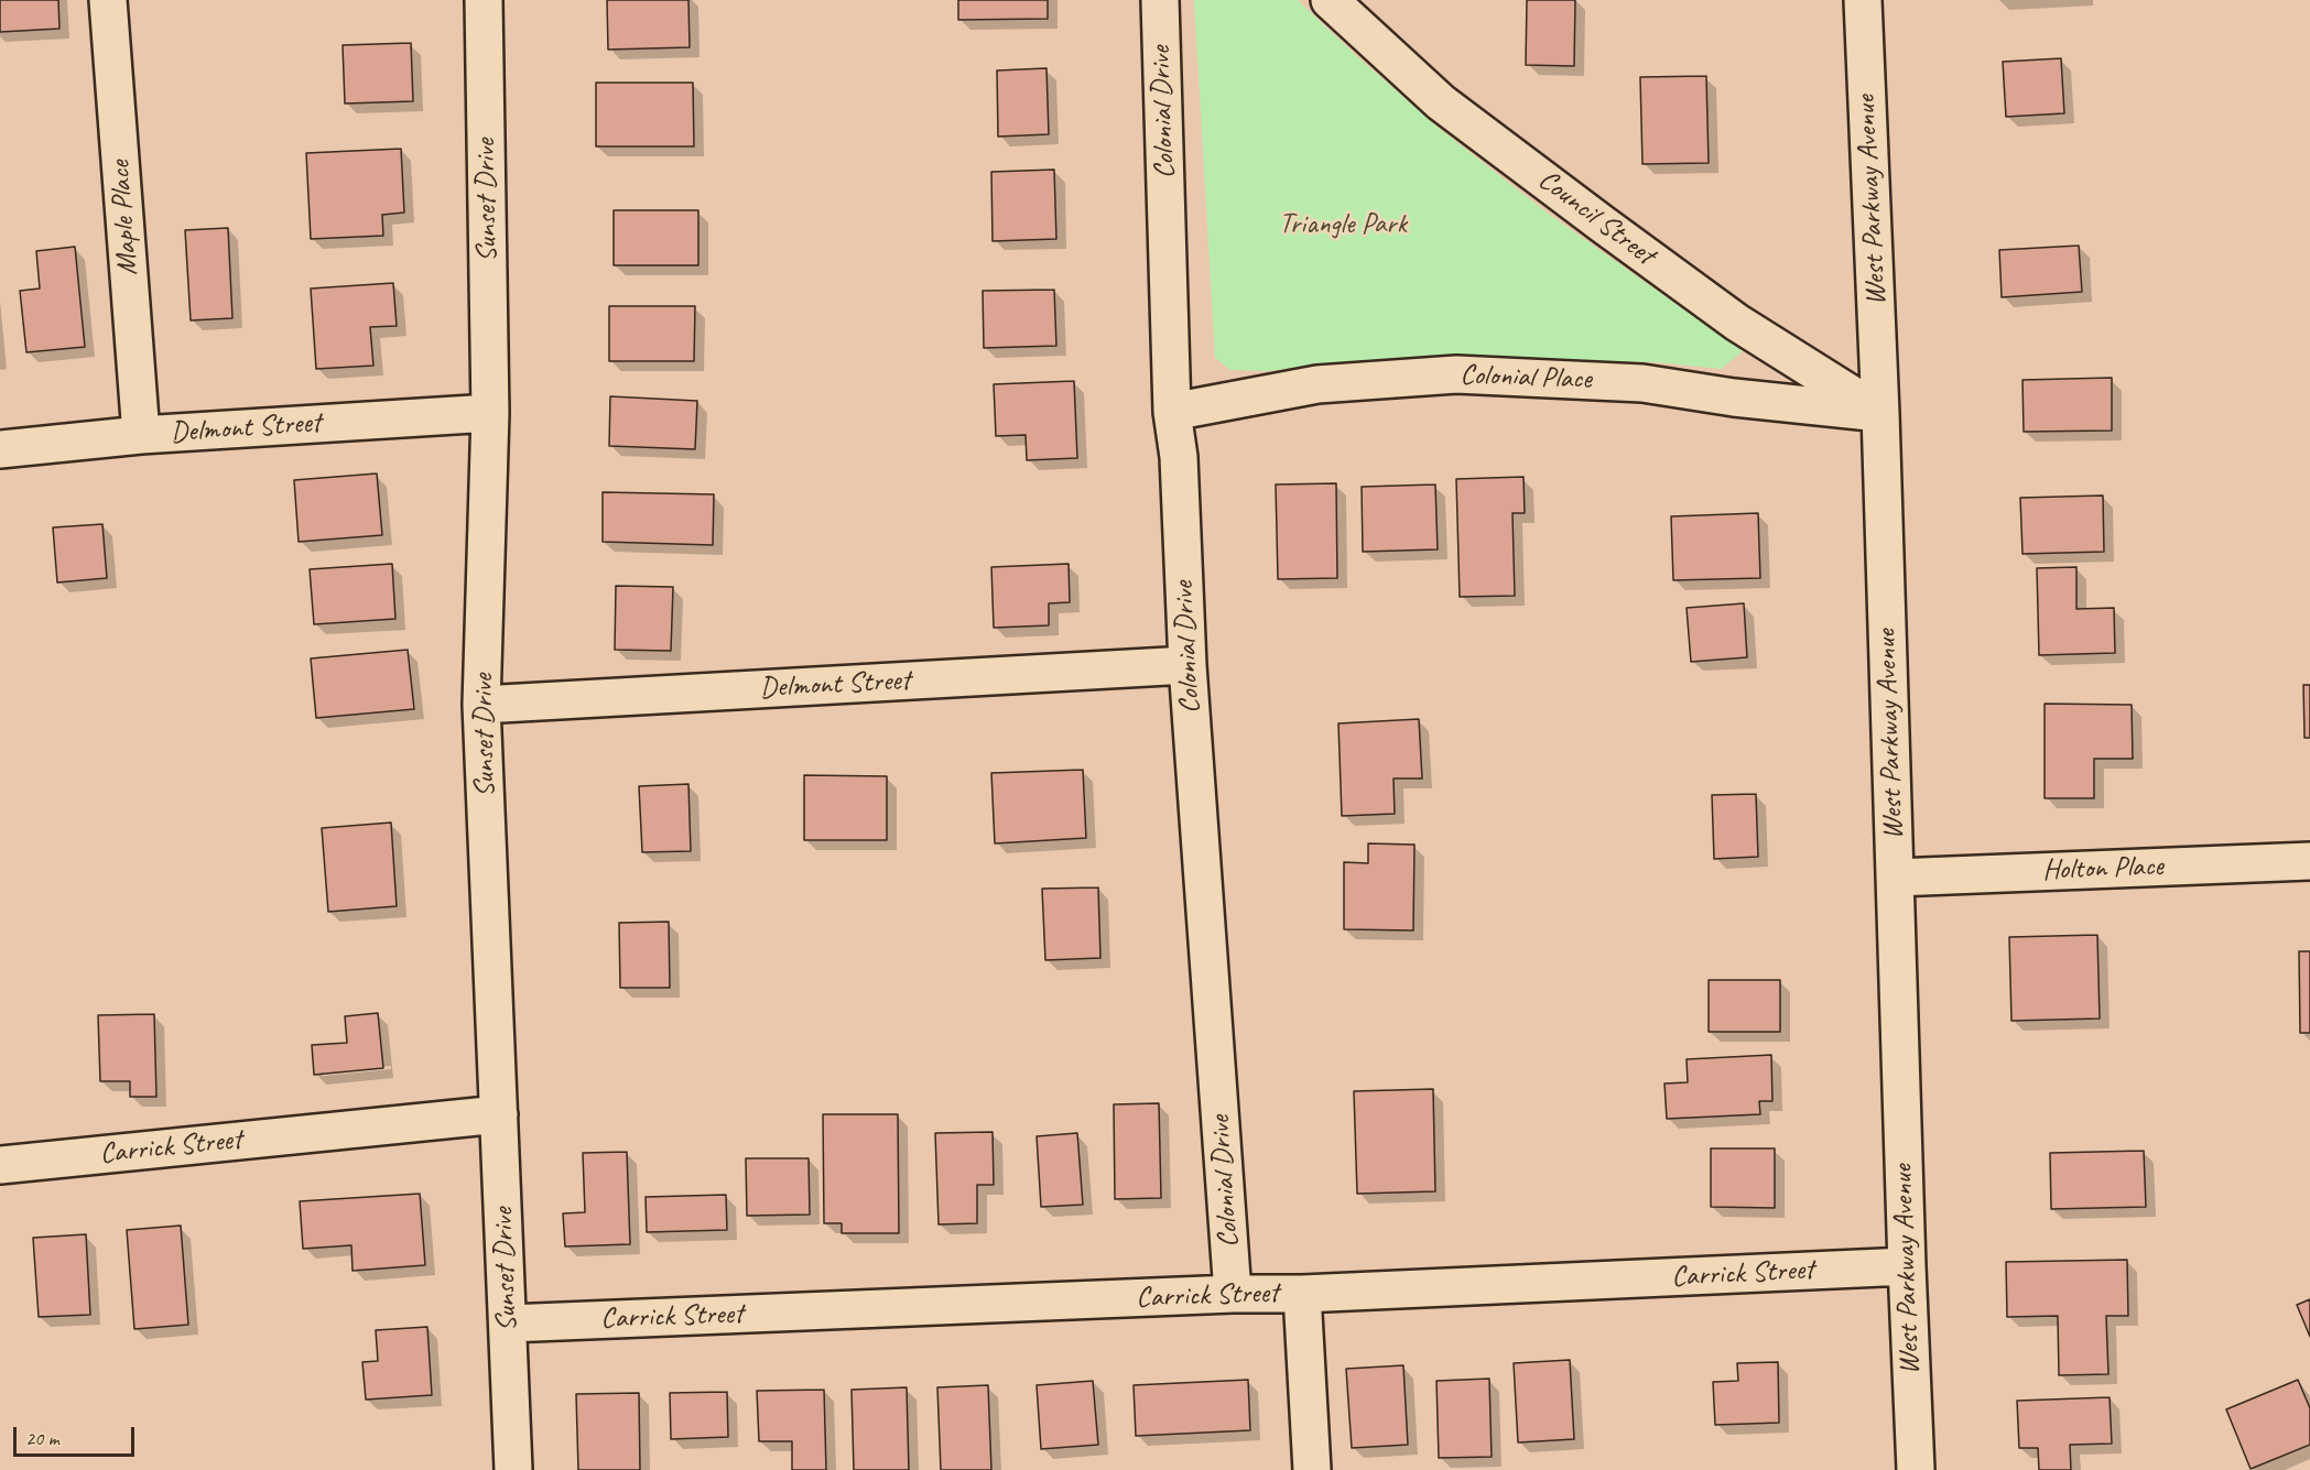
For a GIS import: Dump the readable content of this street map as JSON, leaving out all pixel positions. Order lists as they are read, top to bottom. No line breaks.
{"streets":{"street":["Colonial Drive","Sunset Drive","West Parkway Avenue","Maple Place","Council Street","Colonial Place","Delmont Street","Holton Place","Carrick Street"]},"crossings":[["Colonial Drive","Colonial Place"],["Colonial Drive","Delmont Street"],["Colonial Drive","Carrick Street"],["Sunset Drive","Delmont Street"],["Sunset Drive","Carrick Street"],["West Parkway Avenue","Council Street"],["West Parkway Avenue","Colonial Place"],["West Parkway Avenue","Holton Place"],["West Parkway Avenue","Carrick Street"],["Maple Place","Delmont Street"],["Council Street","Colonial Place"]],"parks":["Triangle Park"],"scale_bar":"20 m"}
